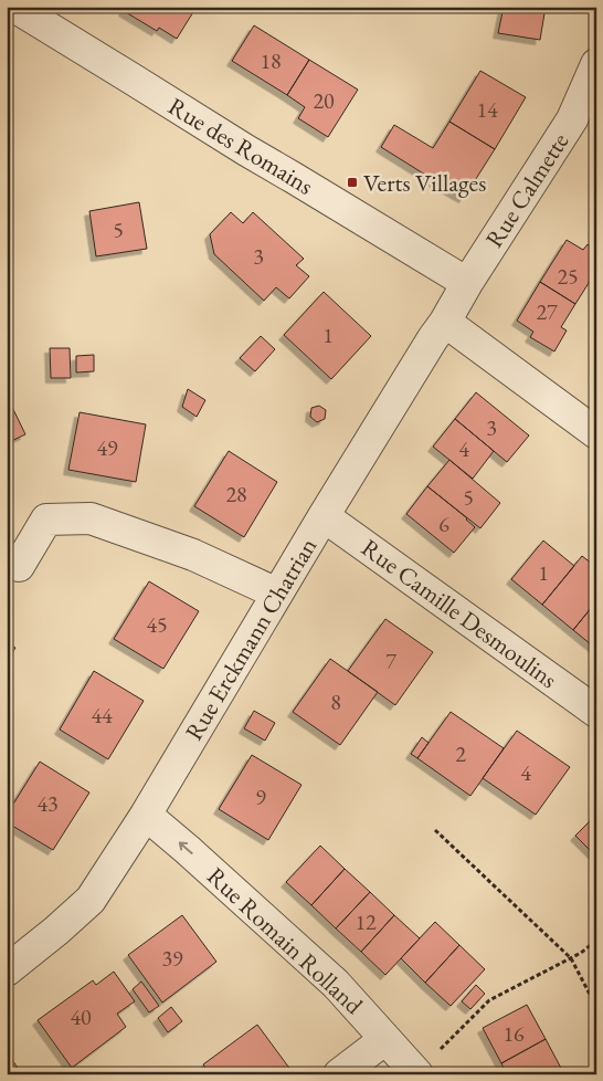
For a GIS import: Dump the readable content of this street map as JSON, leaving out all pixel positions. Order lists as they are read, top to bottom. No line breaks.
{"streets":{"street":["Rue des Romains","Rue Calmette","Rue Camille Desmoulins","Rue Erckmann Chatrian","Rue Romain Rolland"]},"crossings":[["Rue des Romains","Rue Calmette"],["Rue des Romains","Rue Erckmann Chatrian"],["Rue Calmette","Rue Erckmann Chatrian"],["Rue Camille Desmoulins","Rue Erckmann Chatrian"],["Rue Erckmann Chatrian","Rue Romain Rolland"]],"one_way":["Rue Romain Rolland"],"places":{"transit":["Verts Villages"]},"house_numbers":["18","20","14","5","3","25","27","1","3","49","4","28","5","6","1","45","7","8","44","2","4","9","43","12","39","40","16"]}
